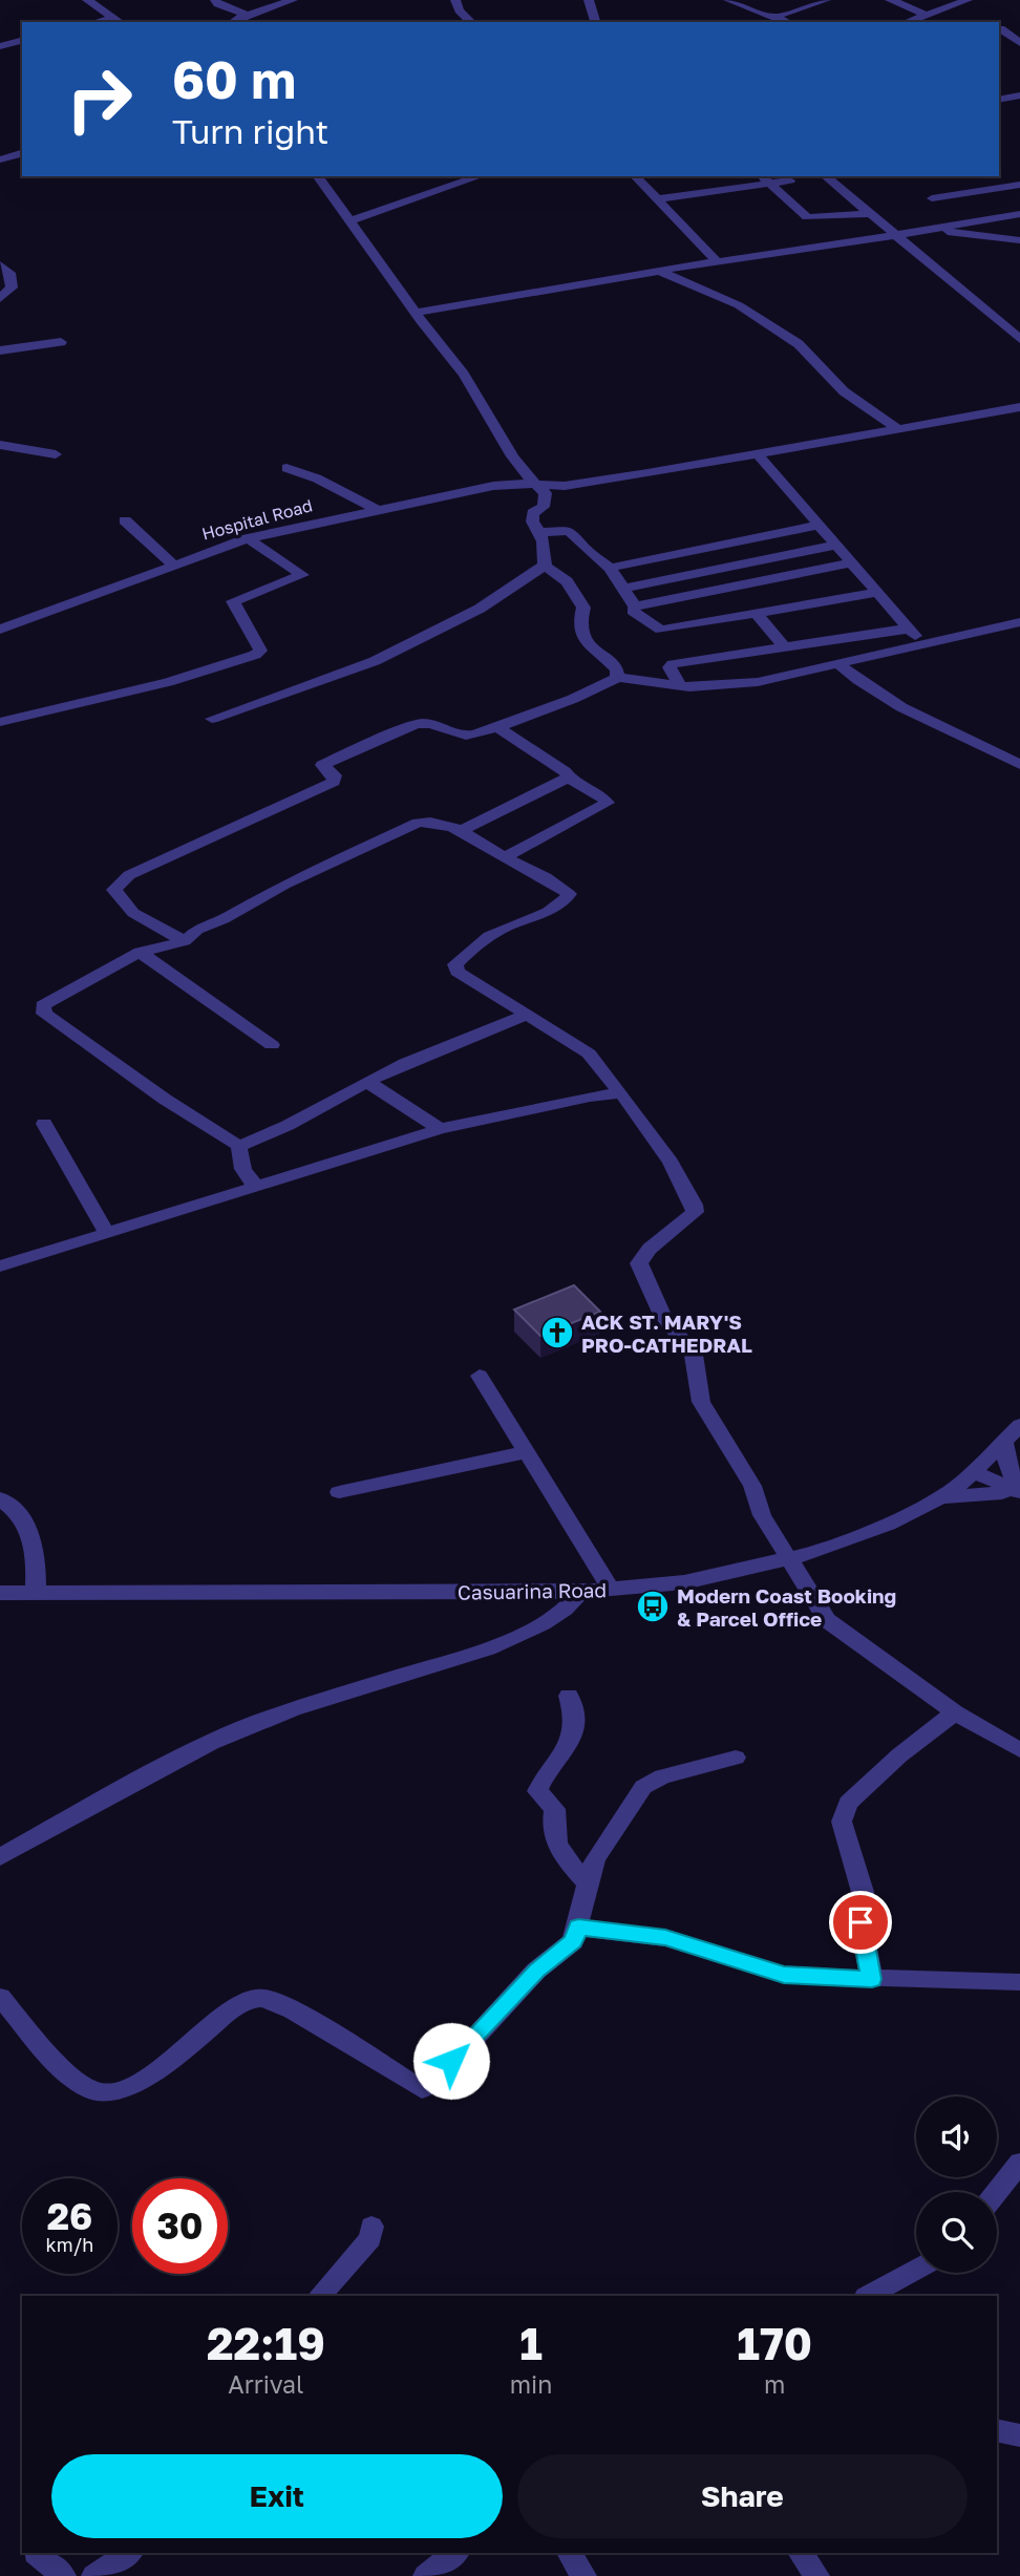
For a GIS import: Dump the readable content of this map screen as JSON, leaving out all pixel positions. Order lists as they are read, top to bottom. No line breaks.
{"streets":{"street":["Hospital Road","Casuarina Road"]},"places":{"church":["ACK ST. MARY'S PRO-CATHEDRAL"],"bus stop":["Modern Coast Booking & Parcel Office"]},"page":{"turn":["60 m","Turn right"],"speed":"26 km/h","limit":"30","eta":["22:19","Arrival","1","min","170","m"],"buttons":["Exit","Share"]}}
